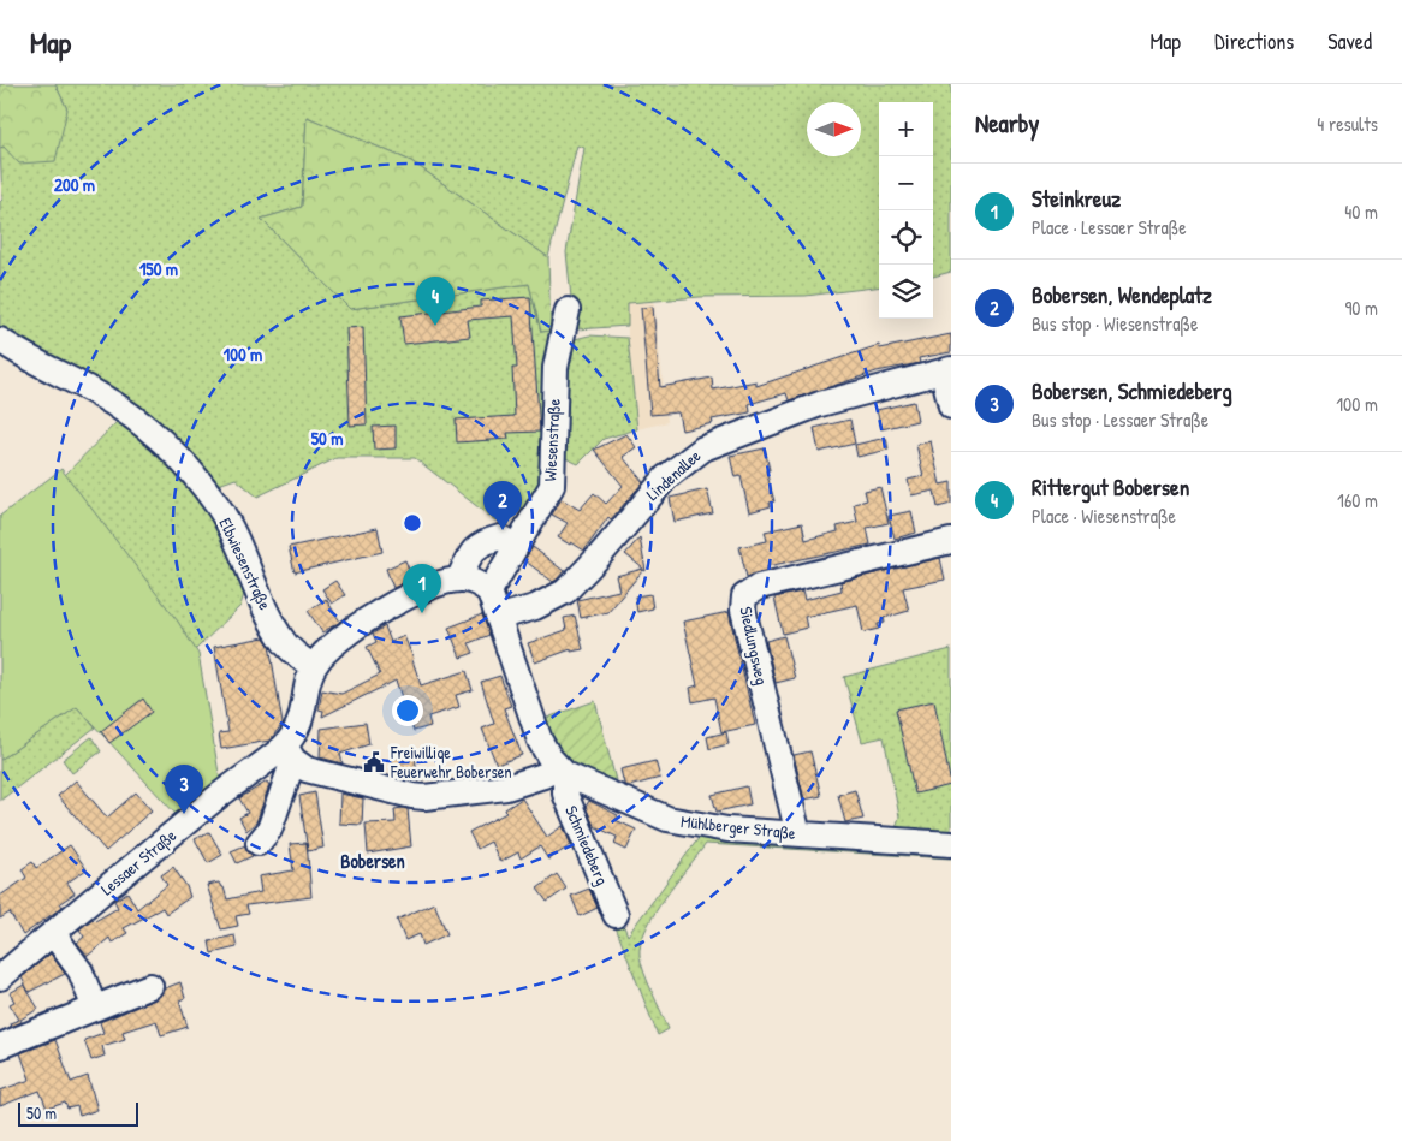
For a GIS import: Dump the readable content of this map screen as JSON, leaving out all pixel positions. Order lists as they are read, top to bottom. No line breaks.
{"streets":{"street":["Wiesenstraße","Lindenallee","Elbwiesenstraße","Siedlungsweg","Mühlberger Straße","Schmiedeberg","Lessaer Straße"]},"crossings":[["Wiesenstraße","Lessaer Straße"],["Elbwiesenstraße","Lessaer Straße"],["Siedlungsweg","Mühlberger Straße"],["Mühlberger Straße","Schmiedeberg"]],"districts":["Bobersen"],"places":{"public building":["Freiwillige Feuerwehr Bobersen"]},"scale_bar":"50 m","north":"right","page":{"header":"Map","nav":["Map","Directions","Saved"],"heading":["Nearby","4 results"],"map_buttons":["+","−"],"list":[{"mark":"1","name":"Steinkreuz","note":"Place · Lessaer Straße","value":"40 m"},{"mark":"2","name":"Bobersen, Wendeplatz","note":"Bus stop · Wiesenstraße","value":"90 m"},{"mark":"3","name":"Bobersen, Schmiedeberg","note":"Bus stop · Lessaer Straße","value":"100 m"},{"mark":"4","name":"Rittergut Bobersen","note":"Place · Wiesenstraße","value":"160 m"}],"pins":["4","2","1","3"],"scale":"50 m"},"rings":["200 m","150 m","100 m","50 m"]}
